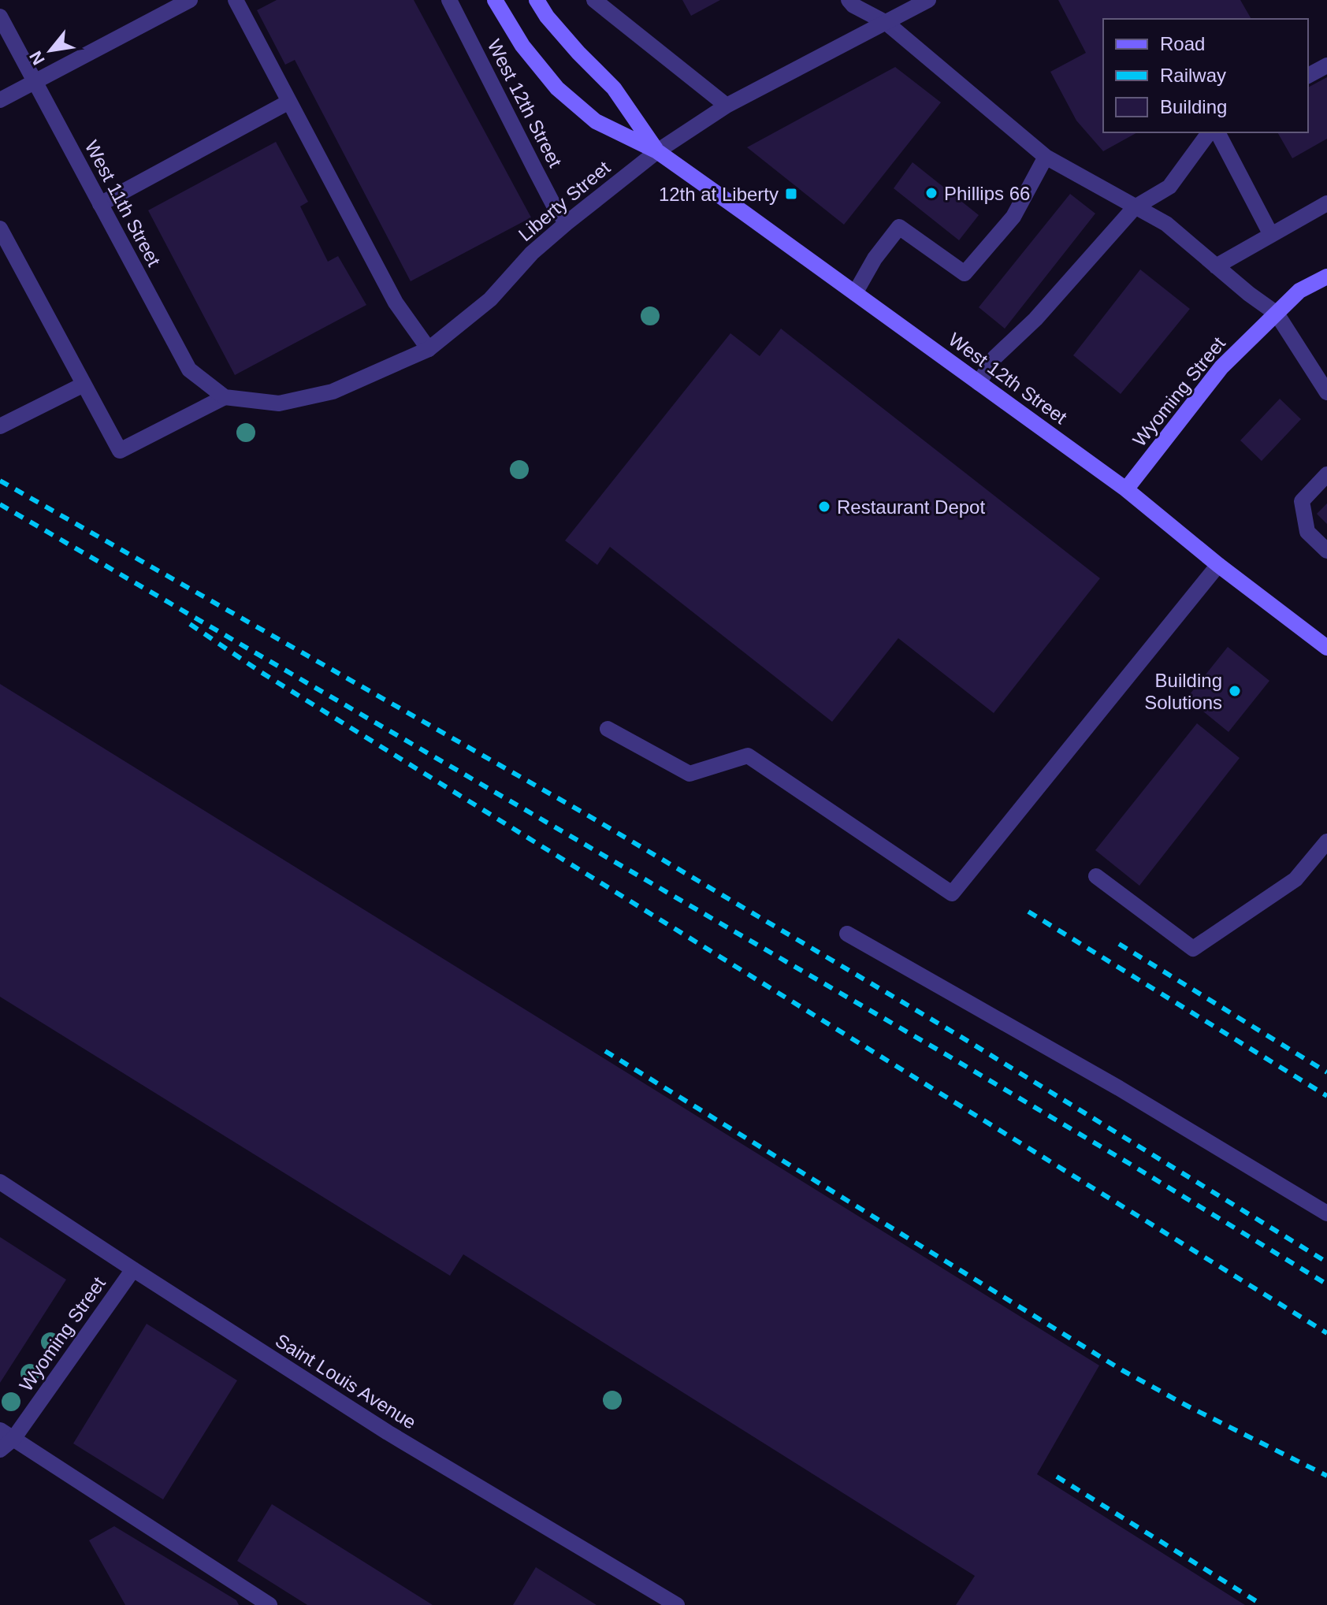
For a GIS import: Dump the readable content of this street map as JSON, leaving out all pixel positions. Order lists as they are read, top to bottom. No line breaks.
{"streets":{"main road":["West 12th Street","Wyoming Street"],"street":["Liberty Street","West 11th Street","Saint Louis Avenue"]},"crossings":[["West 12th Street","Liberty Street"],["West 12th Street","Wyoming Street"],["Liberty Street","West 11th Street"],["Wyoming Street","Saint Louis Avenue"]],"places":{"other":["Phillips 66","Restaurant Depot","Building Solutions"],"transit":["12th at Liberty"]},"legend":["Road","Railway","Building"],"north":"bottom left"}
